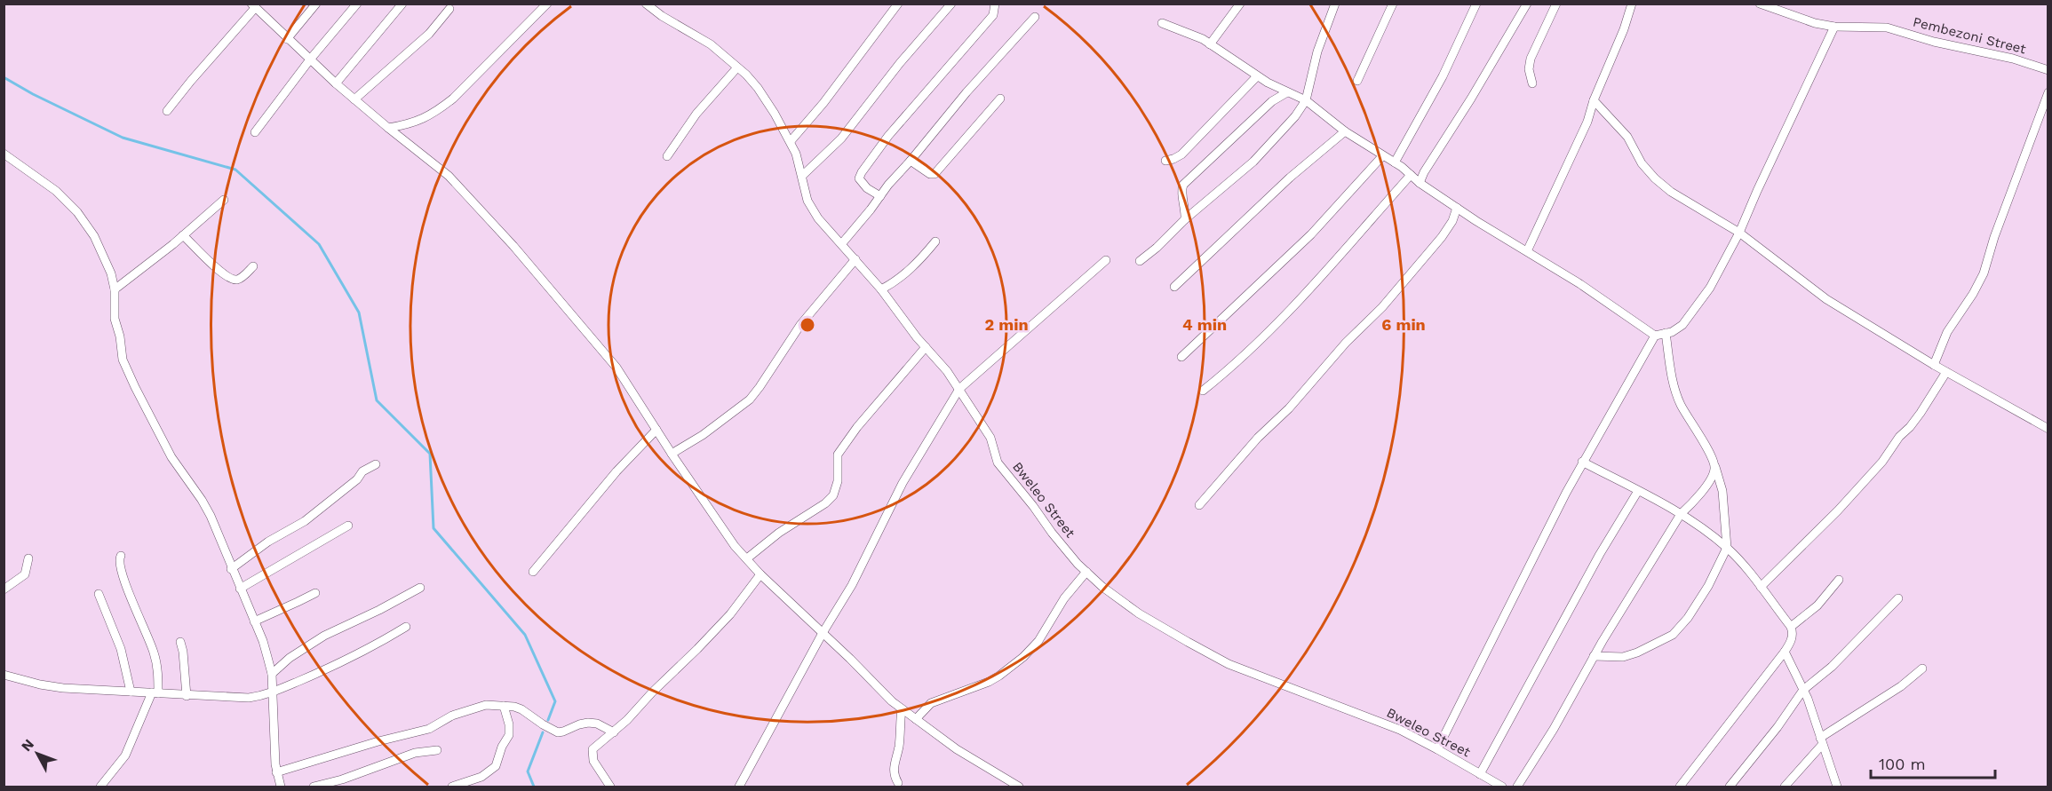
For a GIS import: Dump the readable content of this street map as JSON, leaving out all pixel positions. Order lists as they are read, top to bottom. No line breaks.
{"streets":{"street":["Pembezoni Street","Bweleo Street"]},"scale_bar":"100 m","north":"top left","rings":["2 min","4 min","6 min"]}
